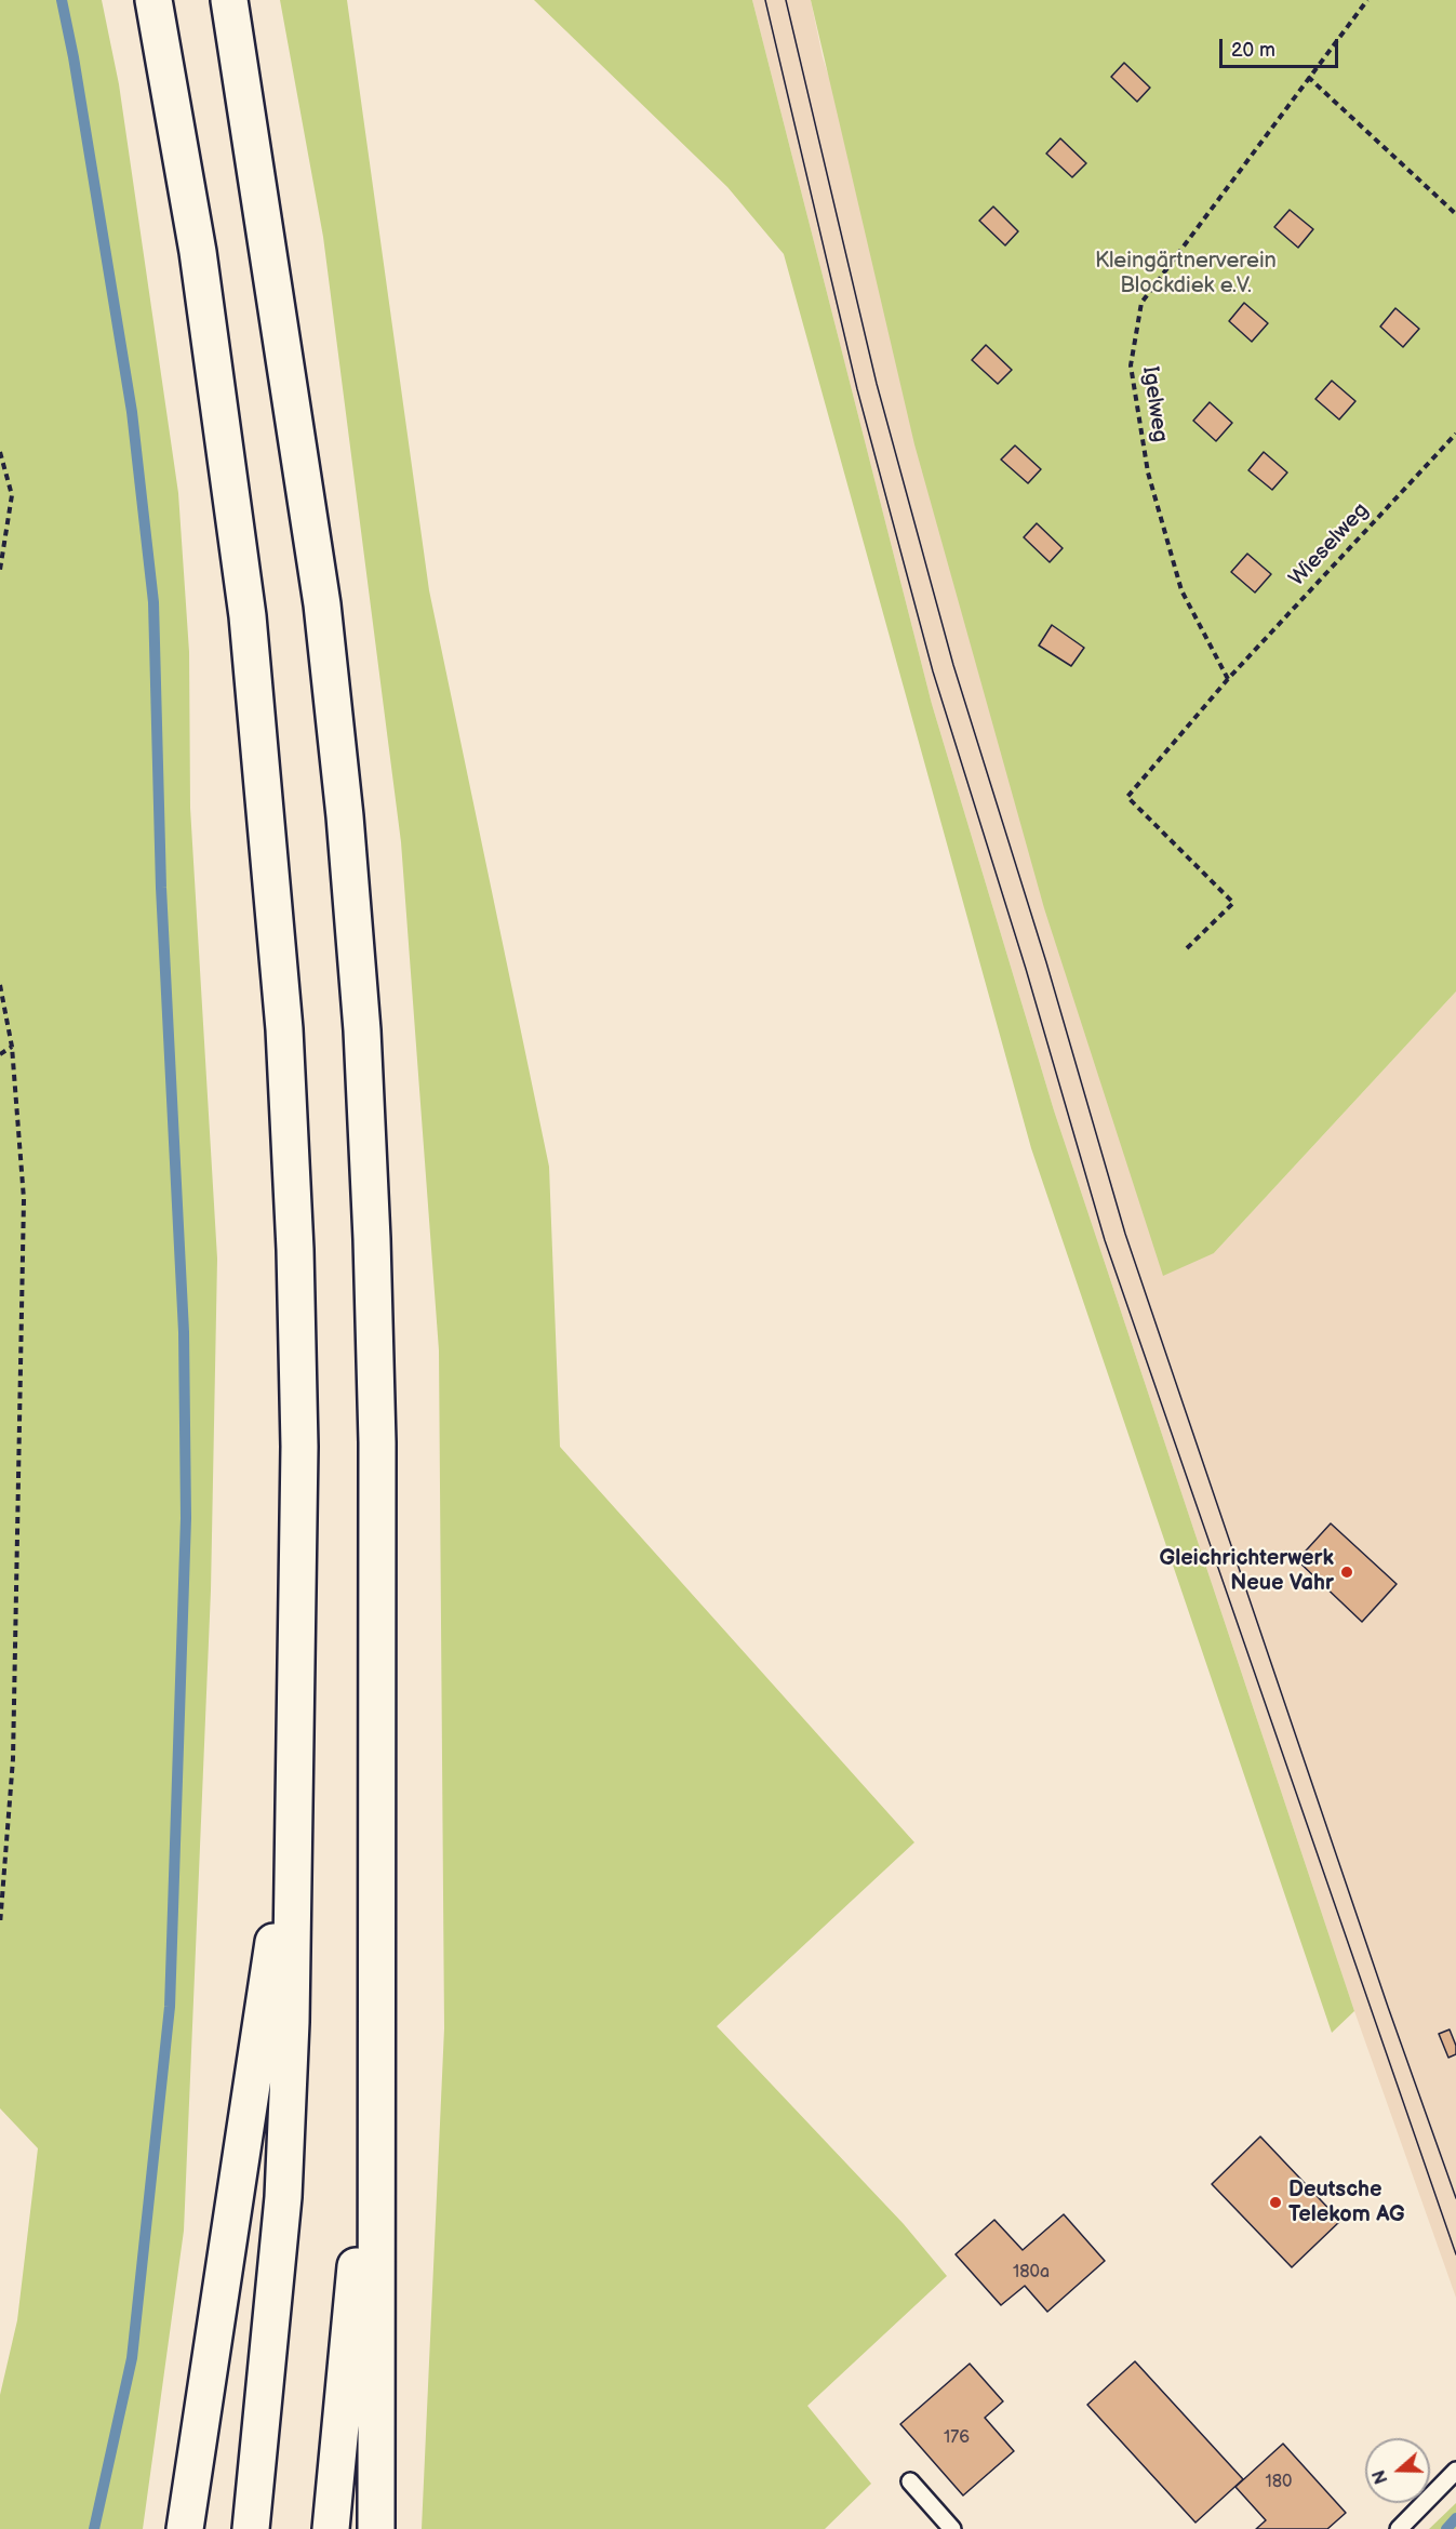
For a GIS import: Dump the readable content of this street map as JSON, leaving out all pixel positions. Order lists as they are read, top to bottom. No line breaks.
{"streets":{"path":["Igelweg","Wieselweg"]},"crossings":[["Igelweg","Wieselweg"]],"parks":["Kleingärtnerverein Blockdiek e.V."],"places":["Gleichrichterwerk Neue Vahr","Deutsche Telekom AG"],"house_numbers":["180a","176","180"],"scale_bar":"20 m","north":"left"}
